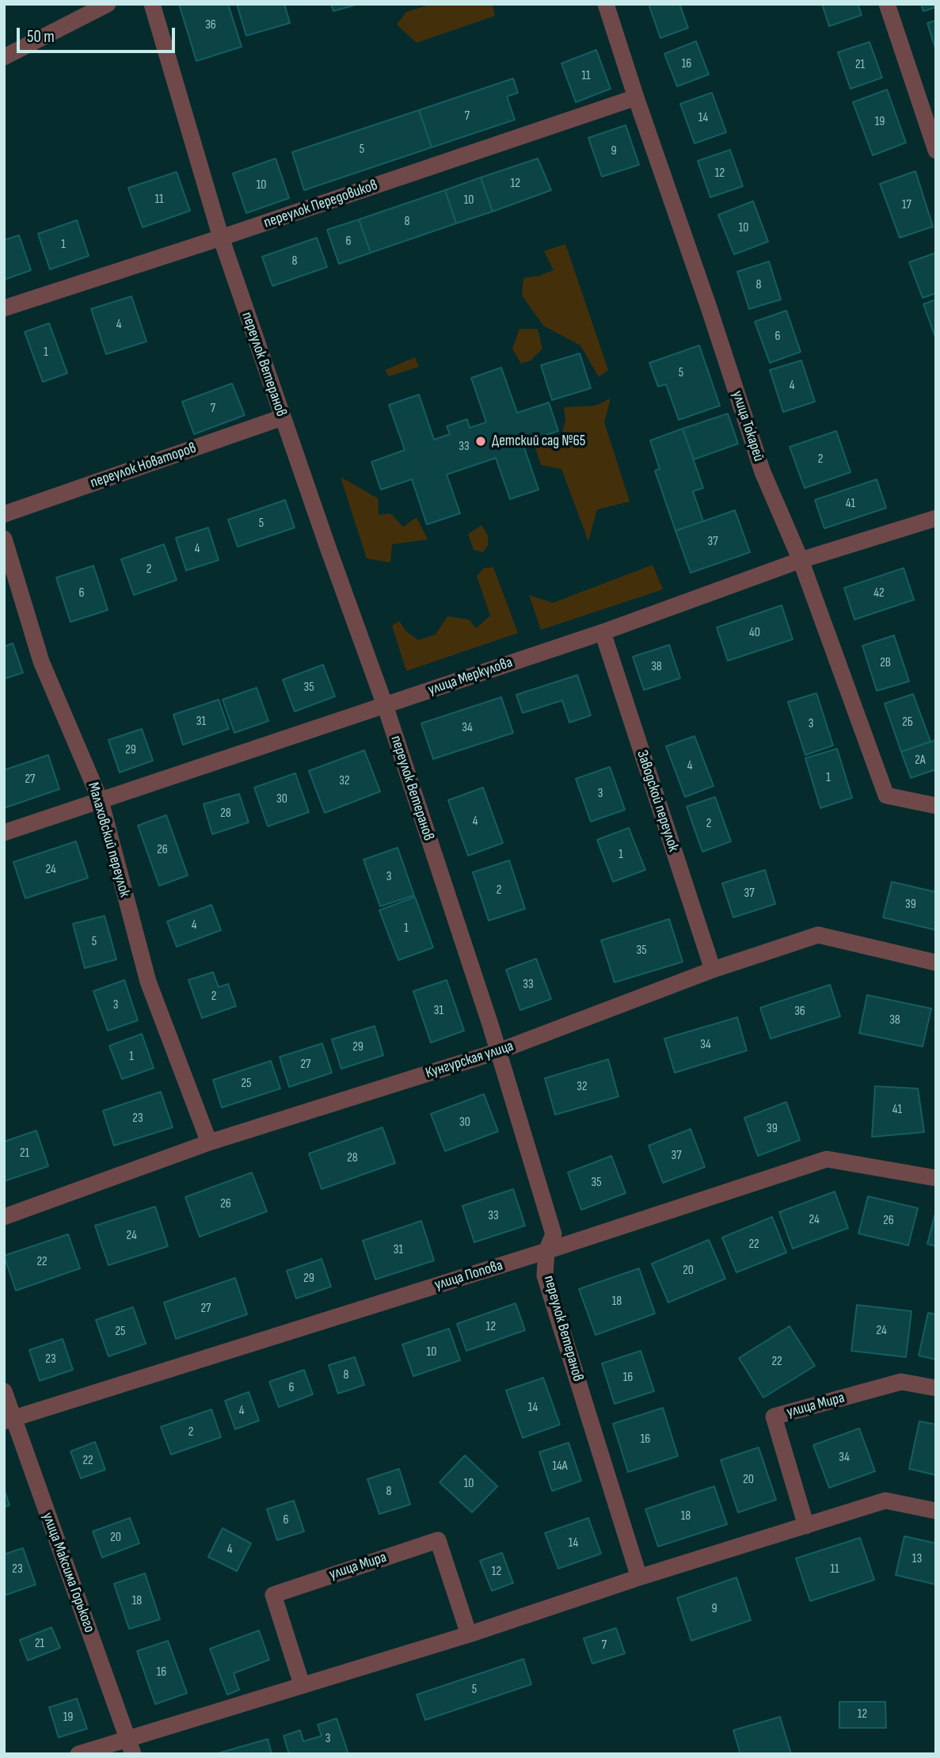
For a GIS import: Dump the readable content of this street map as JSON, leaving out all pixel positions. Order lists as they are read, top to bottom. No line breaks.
{"streets":{"street":["переулок Передовиков","переулок Ветеранов","улица Токарей","переулок Новаторов","улица Меркулова","Заводской переулок","Малаховский переулок","Кунгурская улица","улица Попова","улица Мира","улица Максима Горького"]},"crossings":[["переулок Передовиков","переулок Ветеранов"],["переулок Передовиков","улица Токарей"],["переулок Ветеранов","переулок Новаторов"],["переулок Ветеранов","улица Меркулова"],["переулок Ветеранов","Кунгурская улица"],["переулок Ветеранов","улица Попова"],["улица Токарей","улица Меркулова"],["улица Меркулова","Заводской переулок"],["улица Меркулова","Малаховский переулок"],["Заводской переулок","Кунгурская улица"],["Малаховский переулок","Кунгурская улица"],["улица Попова","улица Максима Горького"]],"places":["Детский сад №65"],"house_numbers":["36","16","21","11","7","14","19","5","9","12","12","10","11","10","17","8","10","6","1","8","8","4","6","1","5","4","7","33","2","41","5","37","4","2","6","42","40","2В","38","35","31","2Б","3","34","29","2А","4","1","27","32","3","30","28","4","2","26","1","24","3","2","37","39","4","1","5","35","33","2","3","31","36","38","34","29","1","27","25","32","41","23","30","39","21","37","28","35","26","33","24","26","24","22","31","22","20","29","18","27","12","24","25","10","23","22","8","16","6","14","4","2","16","34","22","14А","20","10","8","18","6","20","14","4","13","23","11","12","18","9","21","7","16","5","12","19","3"],"scale_bar":"50 m"}
